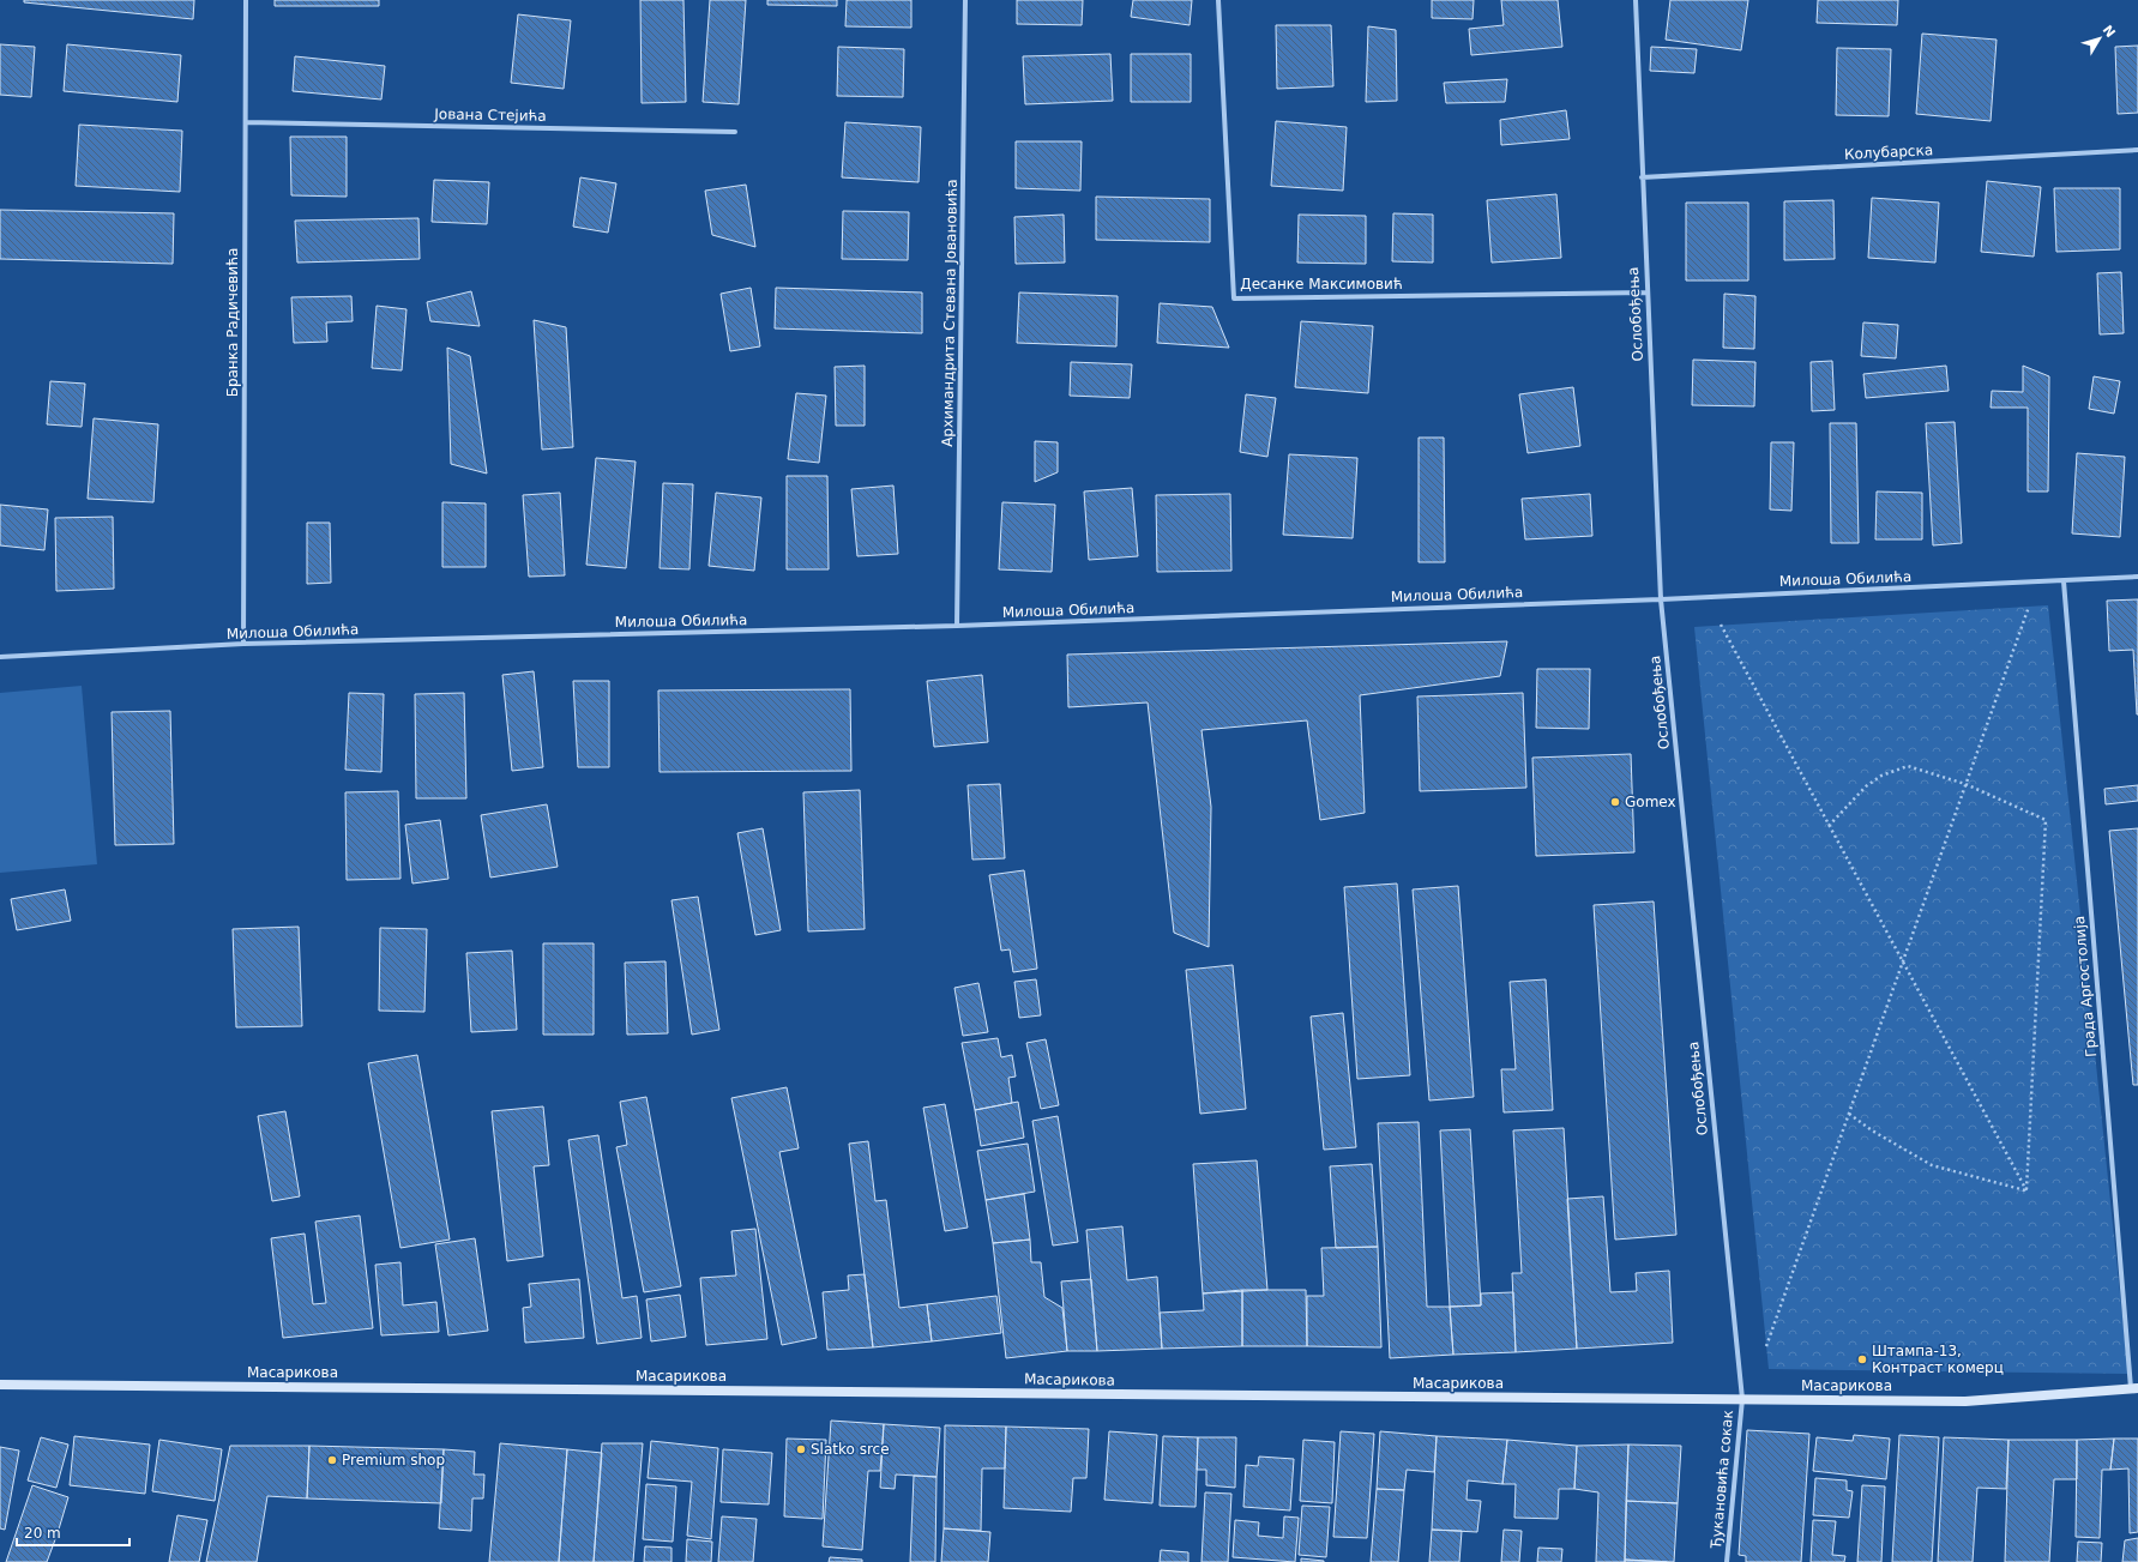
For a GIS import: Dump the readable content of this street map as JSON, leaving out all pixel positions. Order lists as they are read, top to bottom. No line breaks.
{"streets":{"main road":["Масарикова"],"street":["Јована Стејића","Колубарска","Десанке Максимовић","Архимандрита Стевана Јовановића","Ослобођења","Бранка Радичевића","Милоша Обилића","Града Аргостолија","Ђукановића сокак"]},"crossings":[["Јована Стејића","Бранка Радичевића"],["Колубарска","Ослобођења"],["Десанке Максимовић","Ослобођења"],["Архимандрита Стевана Јовановића","Милоша Обилића"],["Ослобођења","Милоша Обилића"],["Ослобођења","Масарикова"],["Ослобођења","Ђукановића сокак"],["Бранка Радичевића","Милоша Обилића"],["Милоша Обилића","Града Аргостолија"],["Града Аргостолија","Масарикова"],["Масарикова","Ђукановића сокак"]],"places":["Gomex","Штампа-13, Контраст комерц","Slatko srce","Premium shop"],"scale_bar":"20 m","north":"top right"}
